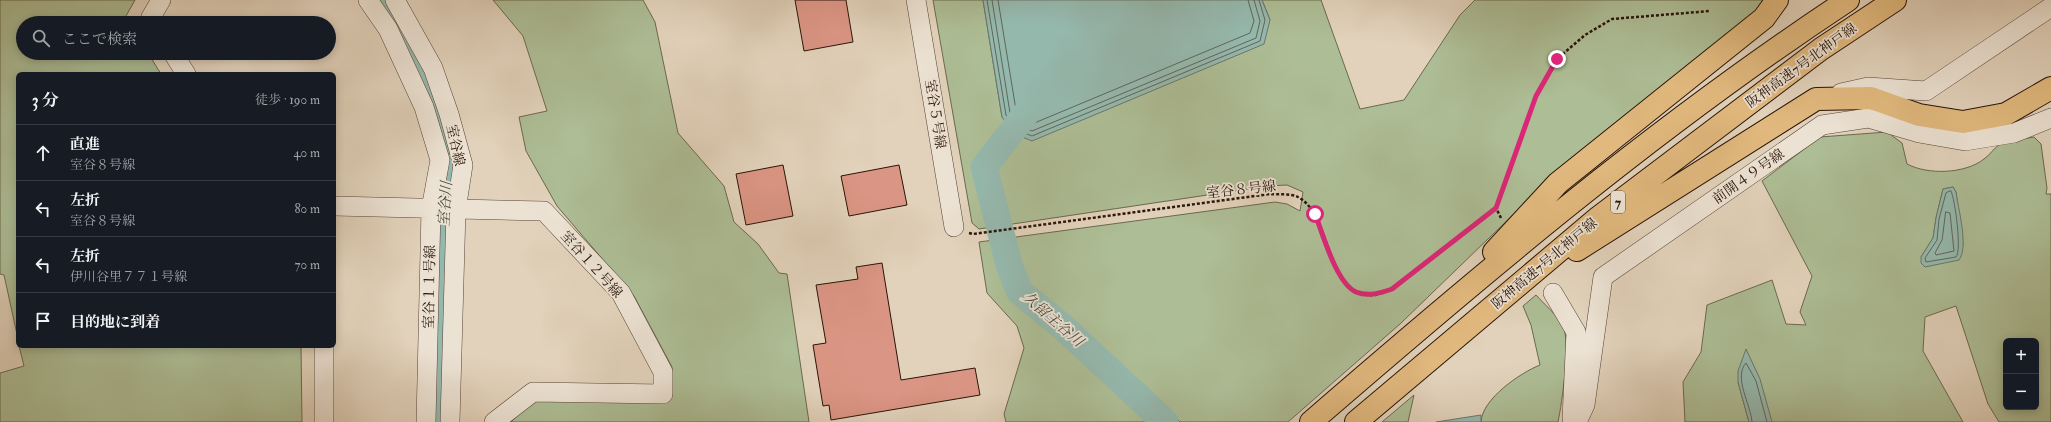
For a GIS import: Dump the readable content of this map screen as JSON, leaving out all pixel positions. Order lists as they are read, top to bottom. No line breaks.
{"streets":{"highway":["阪神高速7号北神戸線","7"],"street":["室谷５号線","室谷線","前開４９号線","室谷１２号線","室谷１１号線"],"path":["室谷８号線"]},"crossings":[["室谷５号線","室谷８号線"],["室谷線","室谷１２号線"],["室谷１２号線","室谷１１号線"]],"water":["室谷川","久留主谷川"],"page":{"search":"ここで検索","heading":["3 分","徒歩 · 190 m"],"list":[["直進","室谷８号線","40 m"],["左折","室谷８号線","80 m"],["左折","伊川谷里７７１号線","70 m"],"目的地に到着"],"map_buttons":["+","−"]}}
